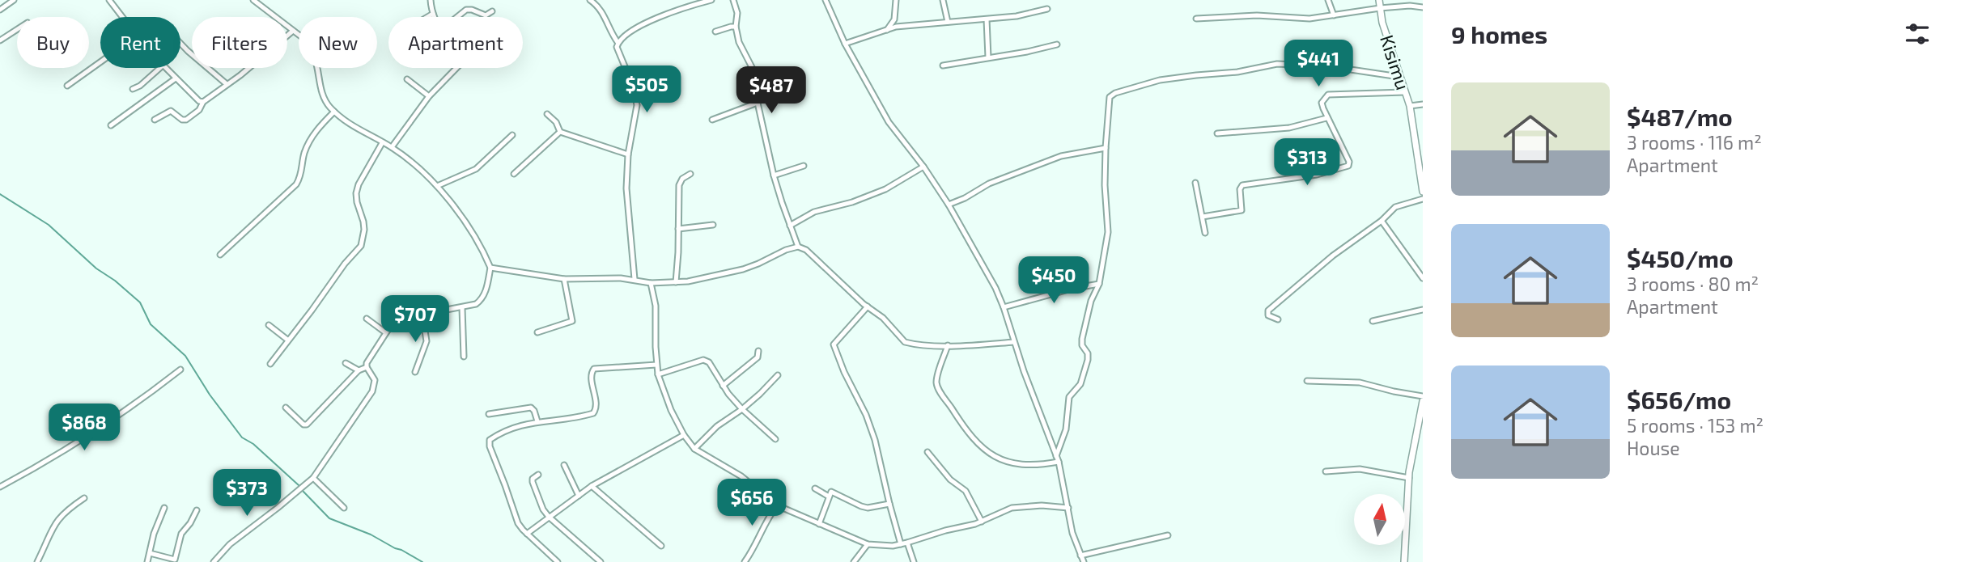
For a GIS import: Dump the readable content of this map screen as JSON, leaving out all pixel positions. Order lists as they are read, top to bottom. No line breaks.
{"streets":{"street":["Kisimu"]},"north":"top","page":{"heading":"9 homes","chip":["Buy","Rent","Filters","New","Apartment"],"price":["$441","$505","$487","$313","$450","$707","$868","$373","$656"],"list":[{"name":"$487/mo","note":"3 rooms · 116 m² · Apartment"},{"name":"$450/mo","note":"3 rooms · 80 m² · Apartment"},{"name":"$656/mo","note":"5 rooms · 153 m² · House"}]}}
